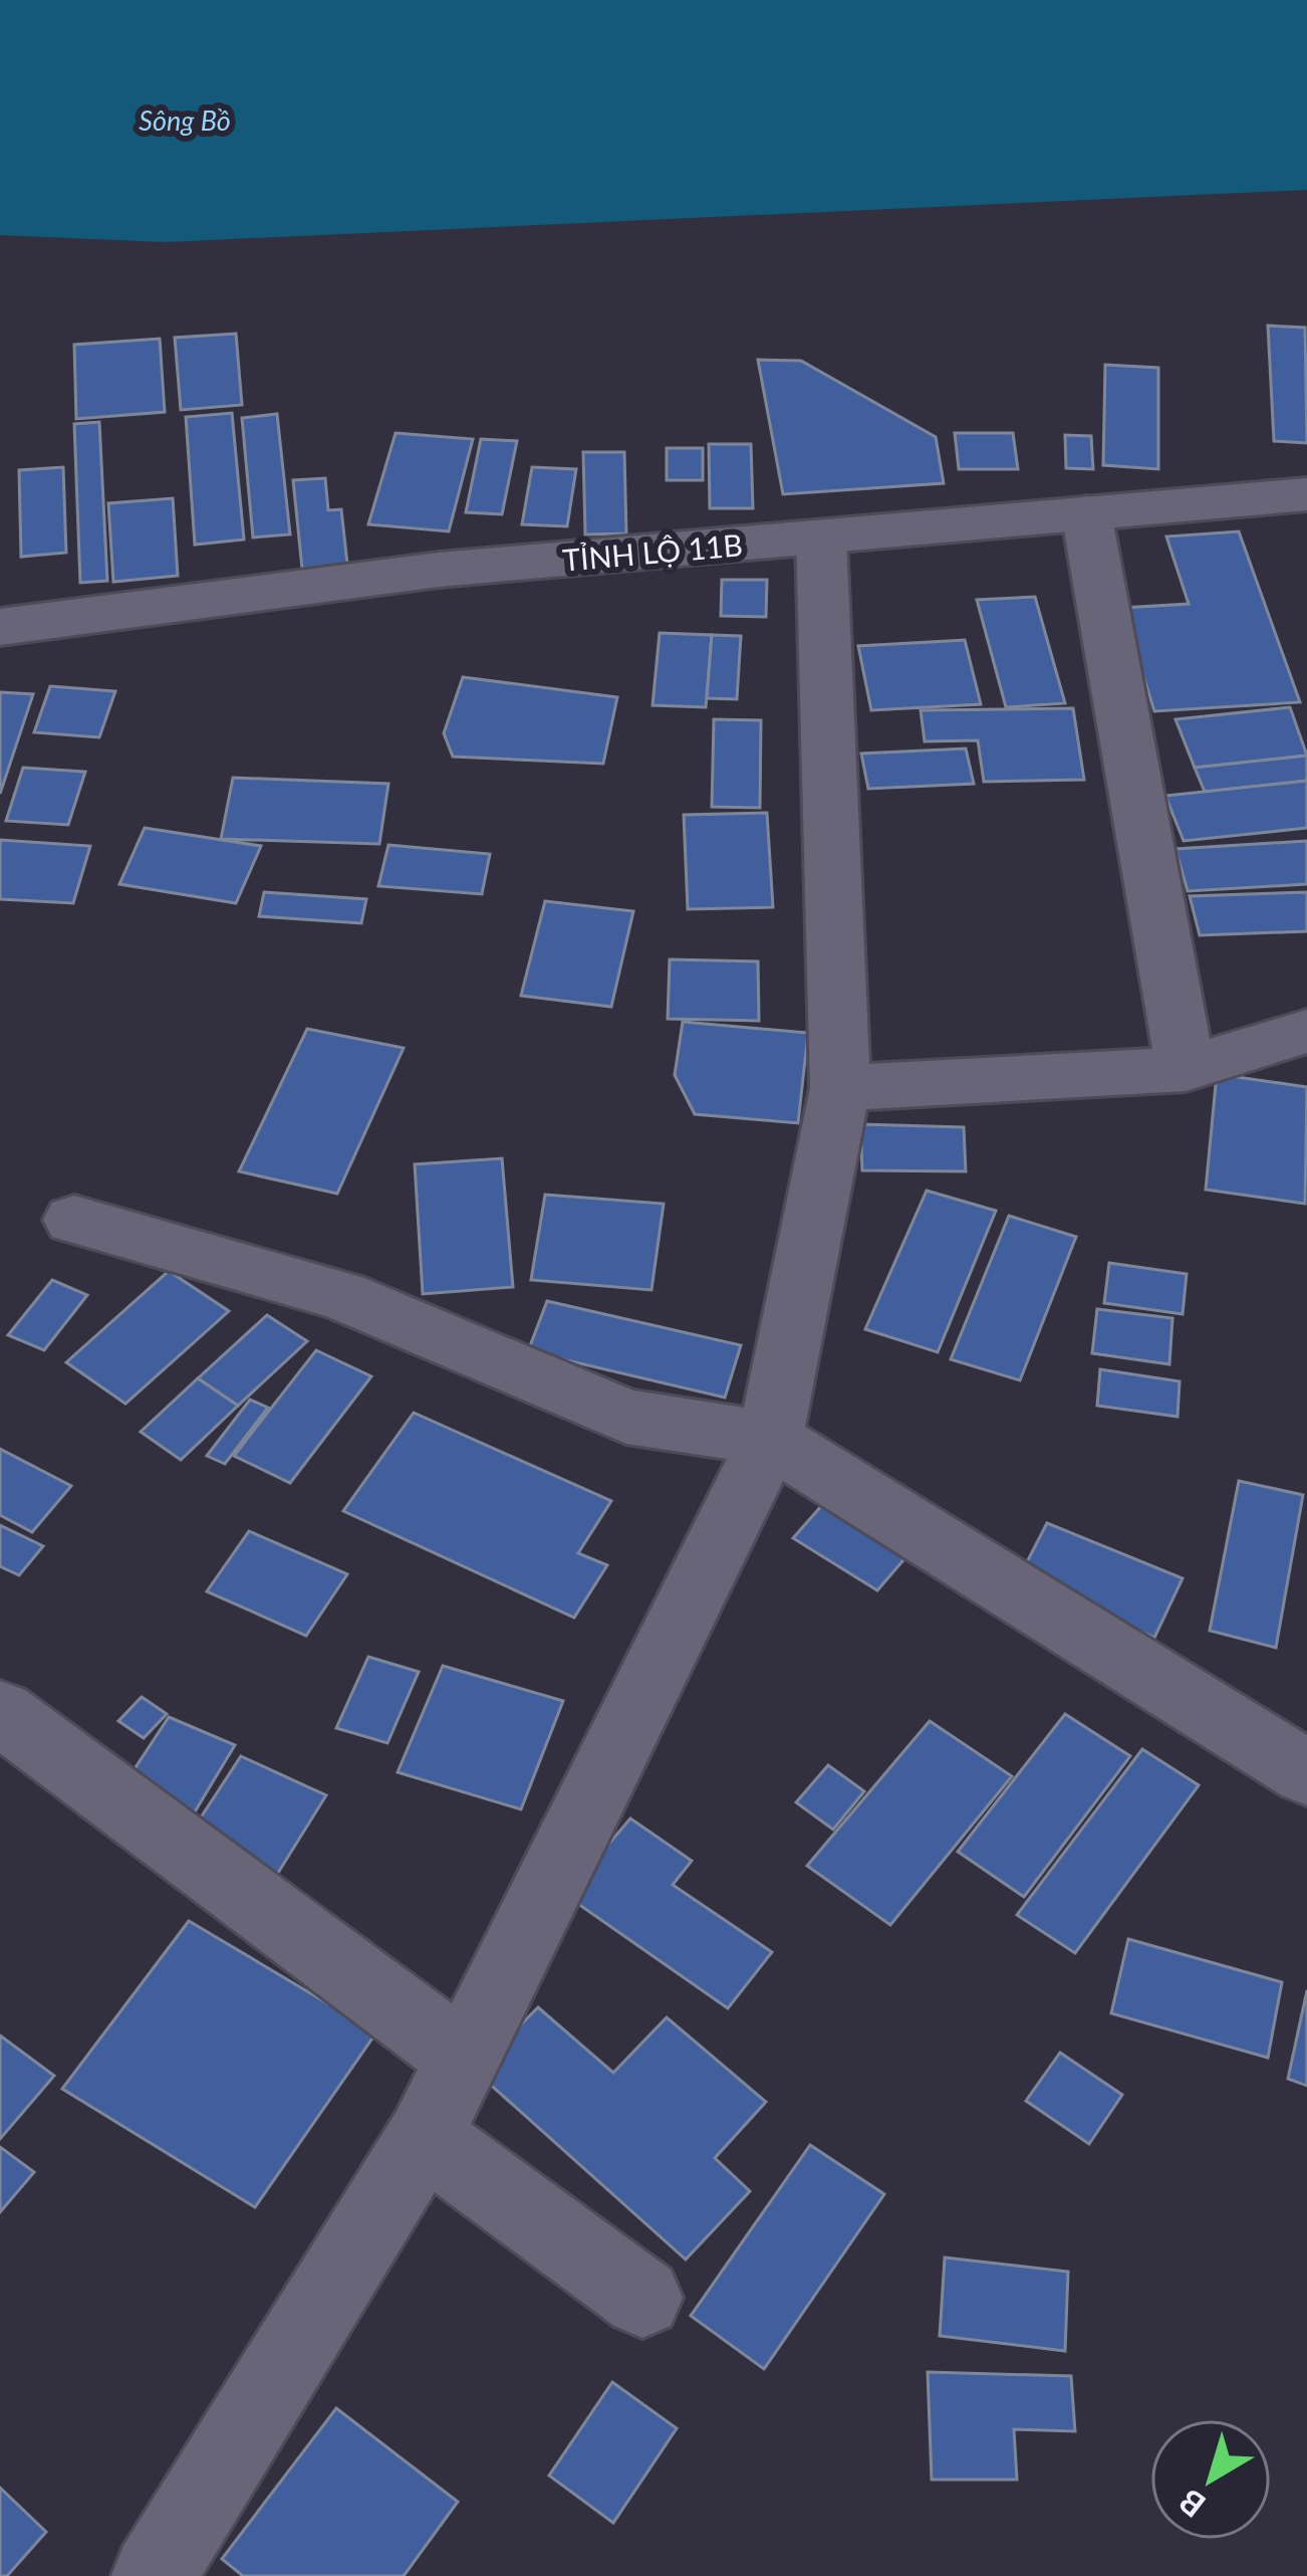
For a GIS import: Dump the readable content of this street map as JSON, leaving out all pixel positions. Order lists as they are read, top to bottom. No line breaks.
{"streets":{"main road":["TỈNH LỘ 11B"]},"water":["Sông Bồ"],"north":"bottom left"}
